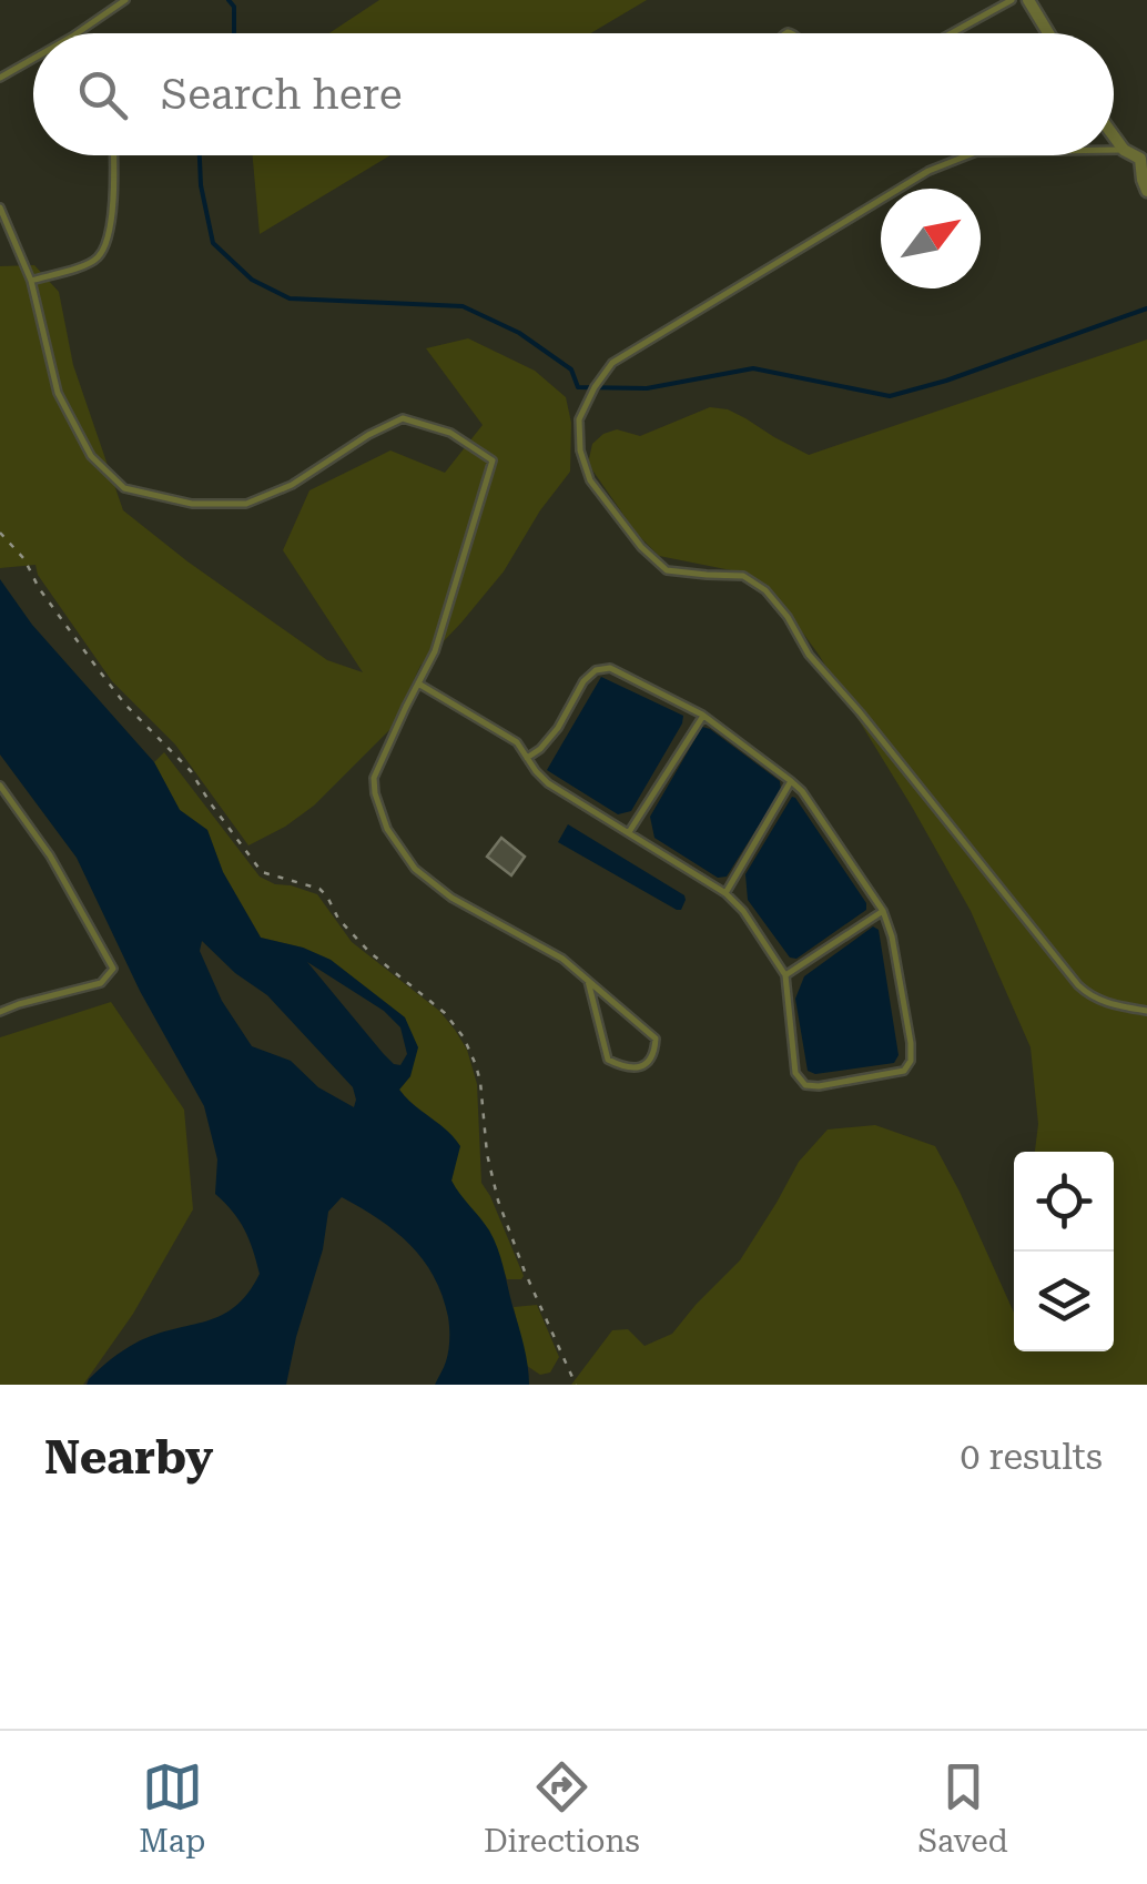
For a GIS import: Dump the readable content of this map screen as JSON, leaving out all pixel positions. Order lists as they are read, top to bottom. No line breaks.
{"north":"top right","page":{"search":"Search here","heading":["Nearby","0 results"],"nav":["Map","Directions","Saved"]}}
